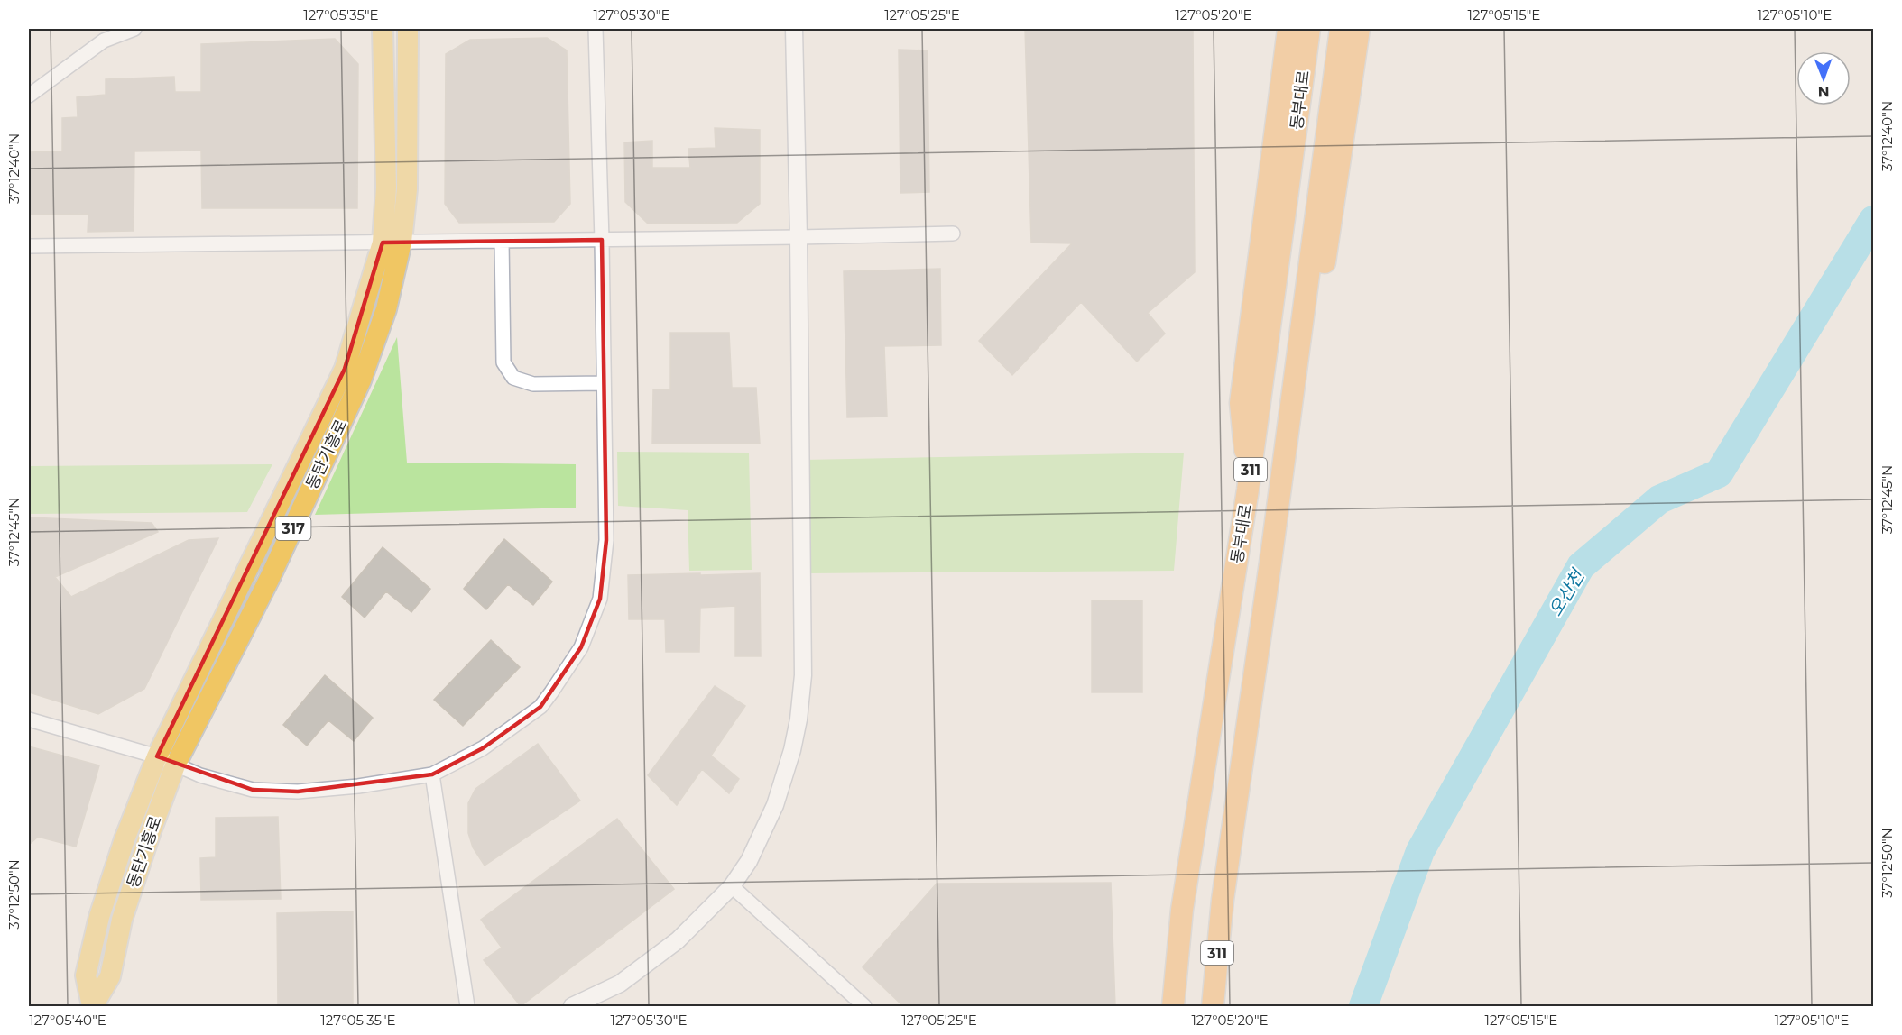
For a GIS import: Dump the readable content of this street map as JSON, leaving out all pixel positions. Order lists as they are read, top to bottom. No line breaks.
{"streets":{"highway":["동부대로","311"],"main road":["동탄기흥로","317"]},"water":["오산천"],"north":"bottom","coordinates":["127°05'35\"E","127°05'30\"E","127°05'25\"E","127°05'20\"E","127°05'15\"E","127°05'10\"E","37°12'40\"N","37°12'45\"N","37°12'50\"N","127°05'40\"E"]}
